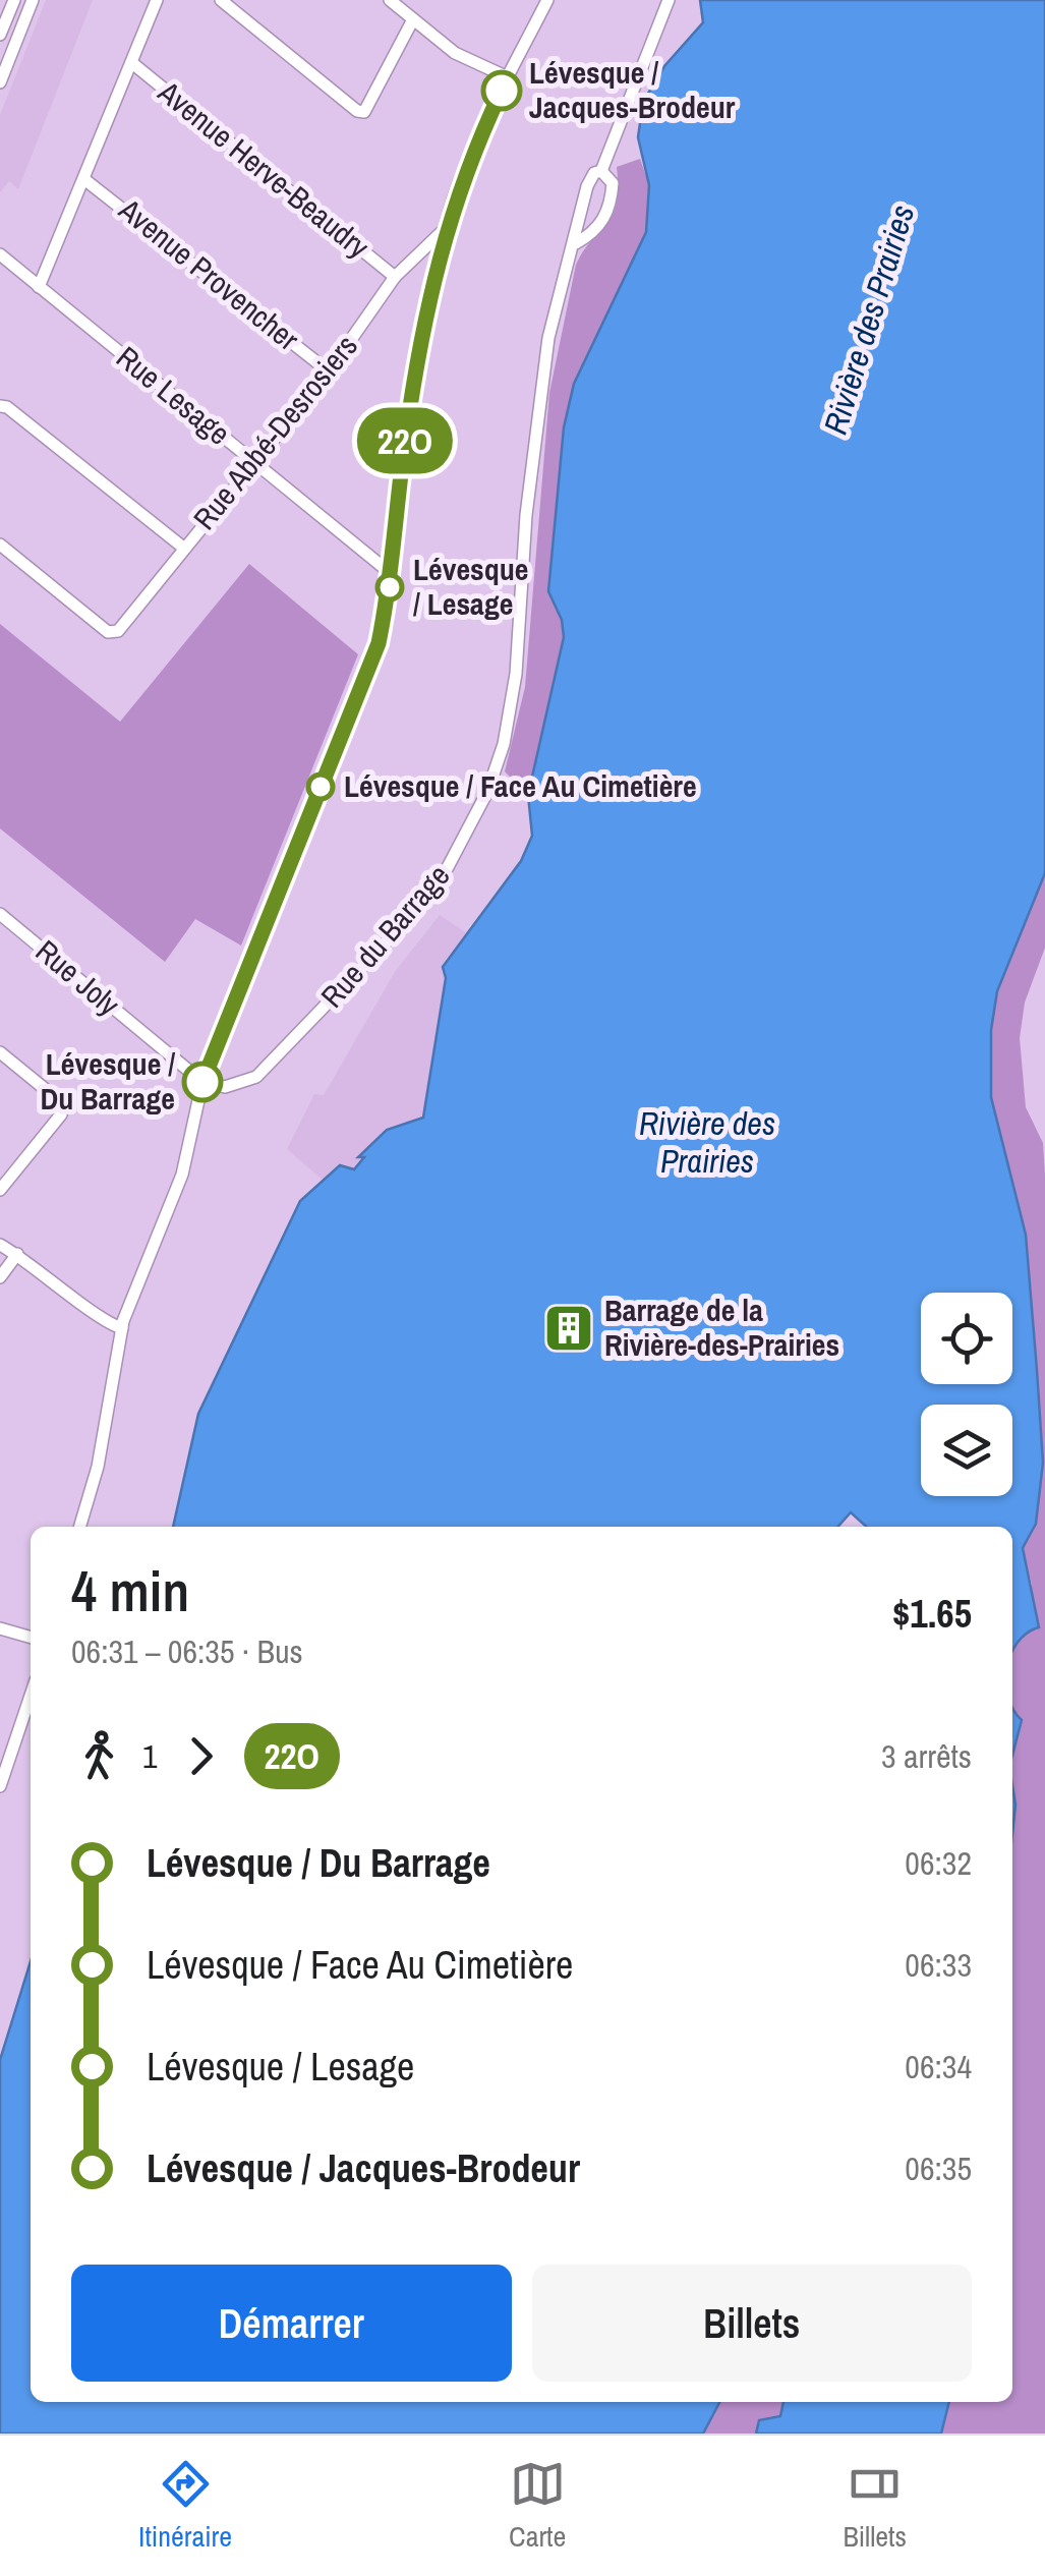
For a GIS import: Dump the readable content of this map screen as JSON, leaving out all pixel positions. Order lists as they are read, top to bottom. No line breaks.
{"streets":{"street":["Avenue Herve-Beaudry","Avenue Provencher","Rue Lesage","Rue Abbé-Desrosiers","Rue du Barrage","Rue Joly"]},"crossings":[["Avenue Herve-Beaudry","Rue Abbé-Desrosiers"],["Avenue Provencher","Rue Abbé-Desrosiers"],["Rue Lesage","Rue Abbé-Desrosiers"],["Rue du Barrage","Rue Joly"]],"water":["Rivière des Prairies"],"places":{"other":["Lévesque / Jacques-Brodeur","Lévesque / Lesage","Lévesque / Face Au Cimetière","Lévesque / Du Barrage"],"building":["Barrage de la Rivière-des-Prairies"]},"lines":["bus line 22O"],"page":{"on_map":"22O","heading":["4 min","06:31 – 06:35 · Bus","$1.65"],"legs":["1","22O","3 arrêts"],"list":[{"name":"Lévesque / Du Barrage","value":"06:32"},{"name":"Lévesque / Face Au Cimetière","value":"06:33"},{"name":"Lévesque / Lesage","value":"06:34"},{"name":"Lévesque / Jacques-Brodeur","value":"06:35"}],"buttons":["Démarrer","Billets"],"tabs":["Itinéraire","Carte","Billets"]}}
